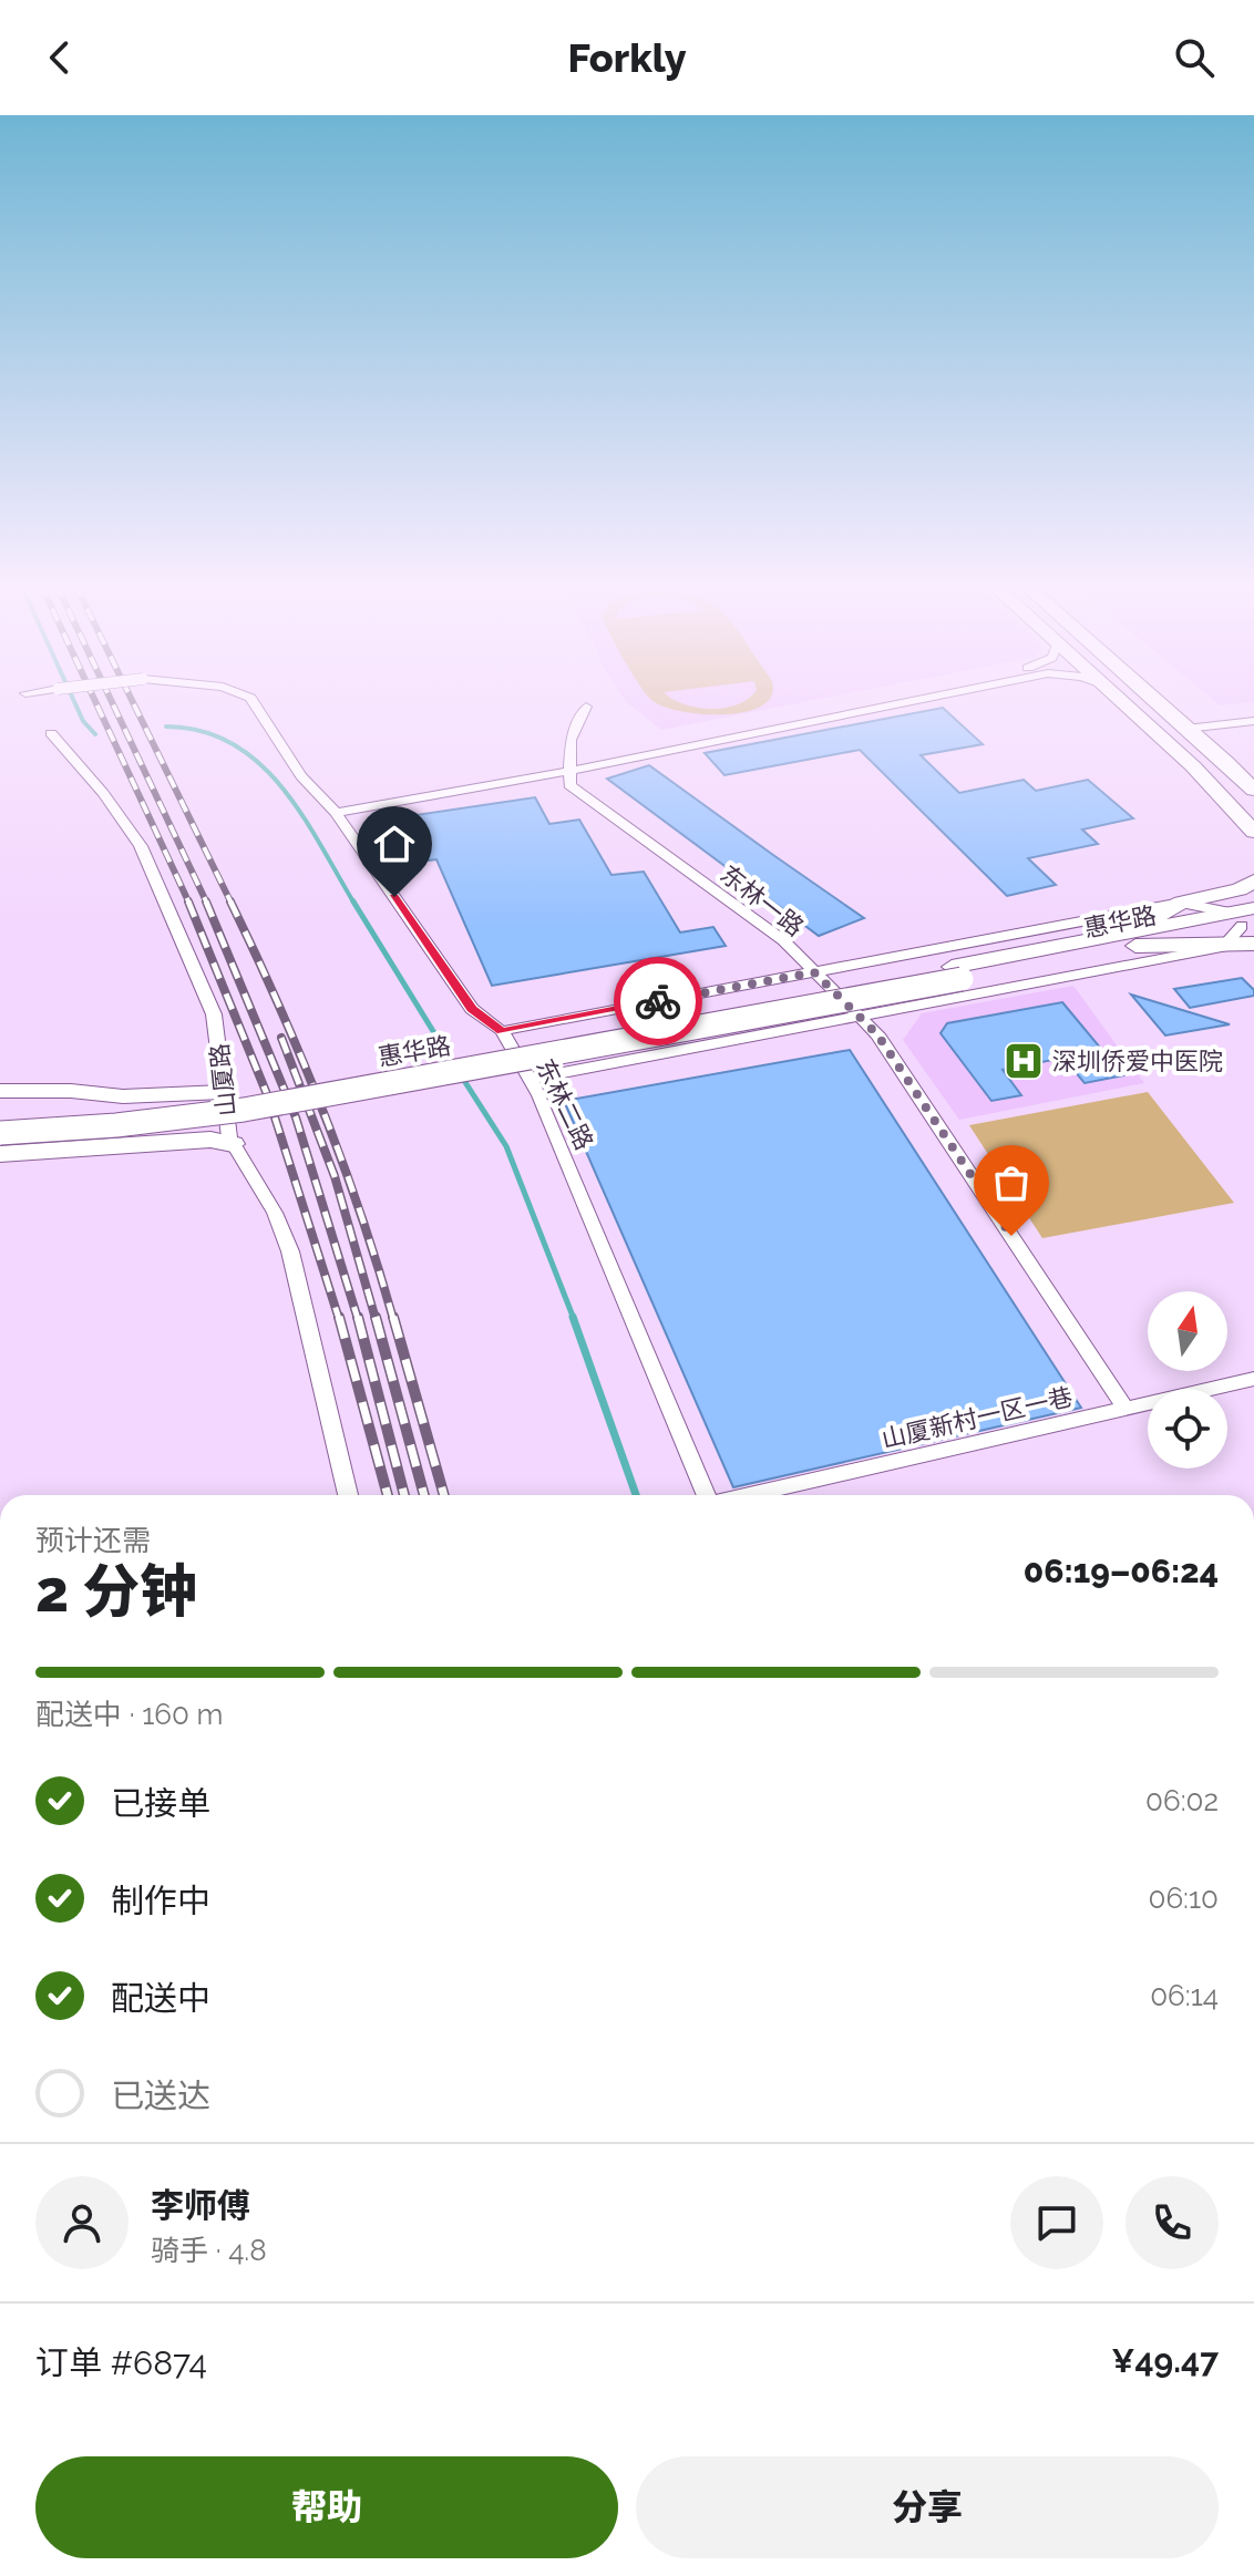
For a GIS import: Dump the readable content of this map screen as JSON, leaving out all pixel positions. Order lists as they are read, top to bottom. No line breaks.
{"streets":{"main road":["惠华路"],"street":["东林一路","山厦路","东林二路","山厦新村一区一巷"]},"crossings":[["东林一路","山厦新村一区一巷"]],"places":{"hospital":["深圳侨爱中医院"]},"north":"top","page":{"header":"Forkly","heading":["2 分钟","预计还需","06:19–06:24"],"panel":["李师傅","骑手 · 4.8","订单 #6874","¥49.47"],"bar":"配送中 · 160 m","list":[["已接单","06:02"],["制作中","06:10"],["配送中","06:14"],"已送达"],"buttons":["帮助","分享"]}}
